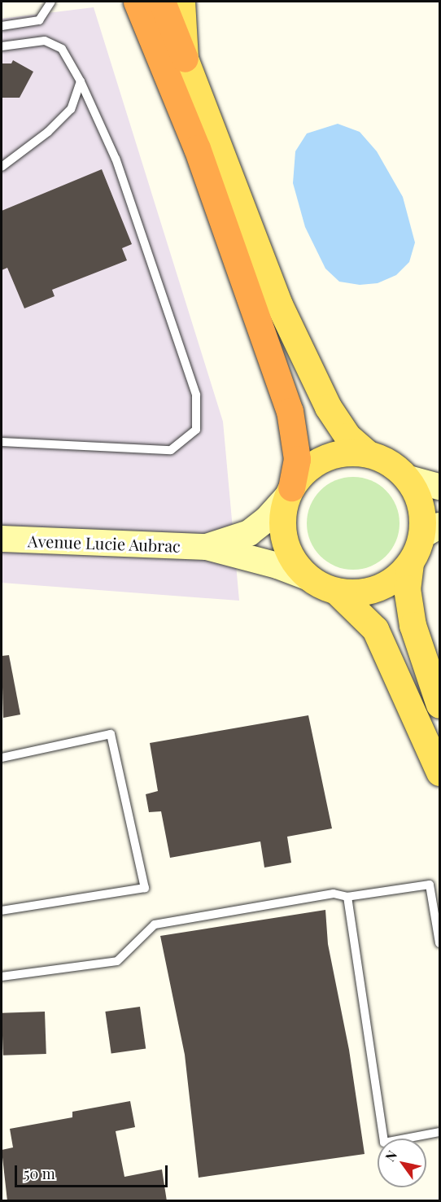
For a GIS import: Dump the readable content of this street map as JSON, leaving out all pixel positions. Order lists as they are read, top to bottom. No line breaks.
{"streets":{"street":["Avenue Lucie Aubrac"]},"scale_bar":"50 m","north":"top left"}
